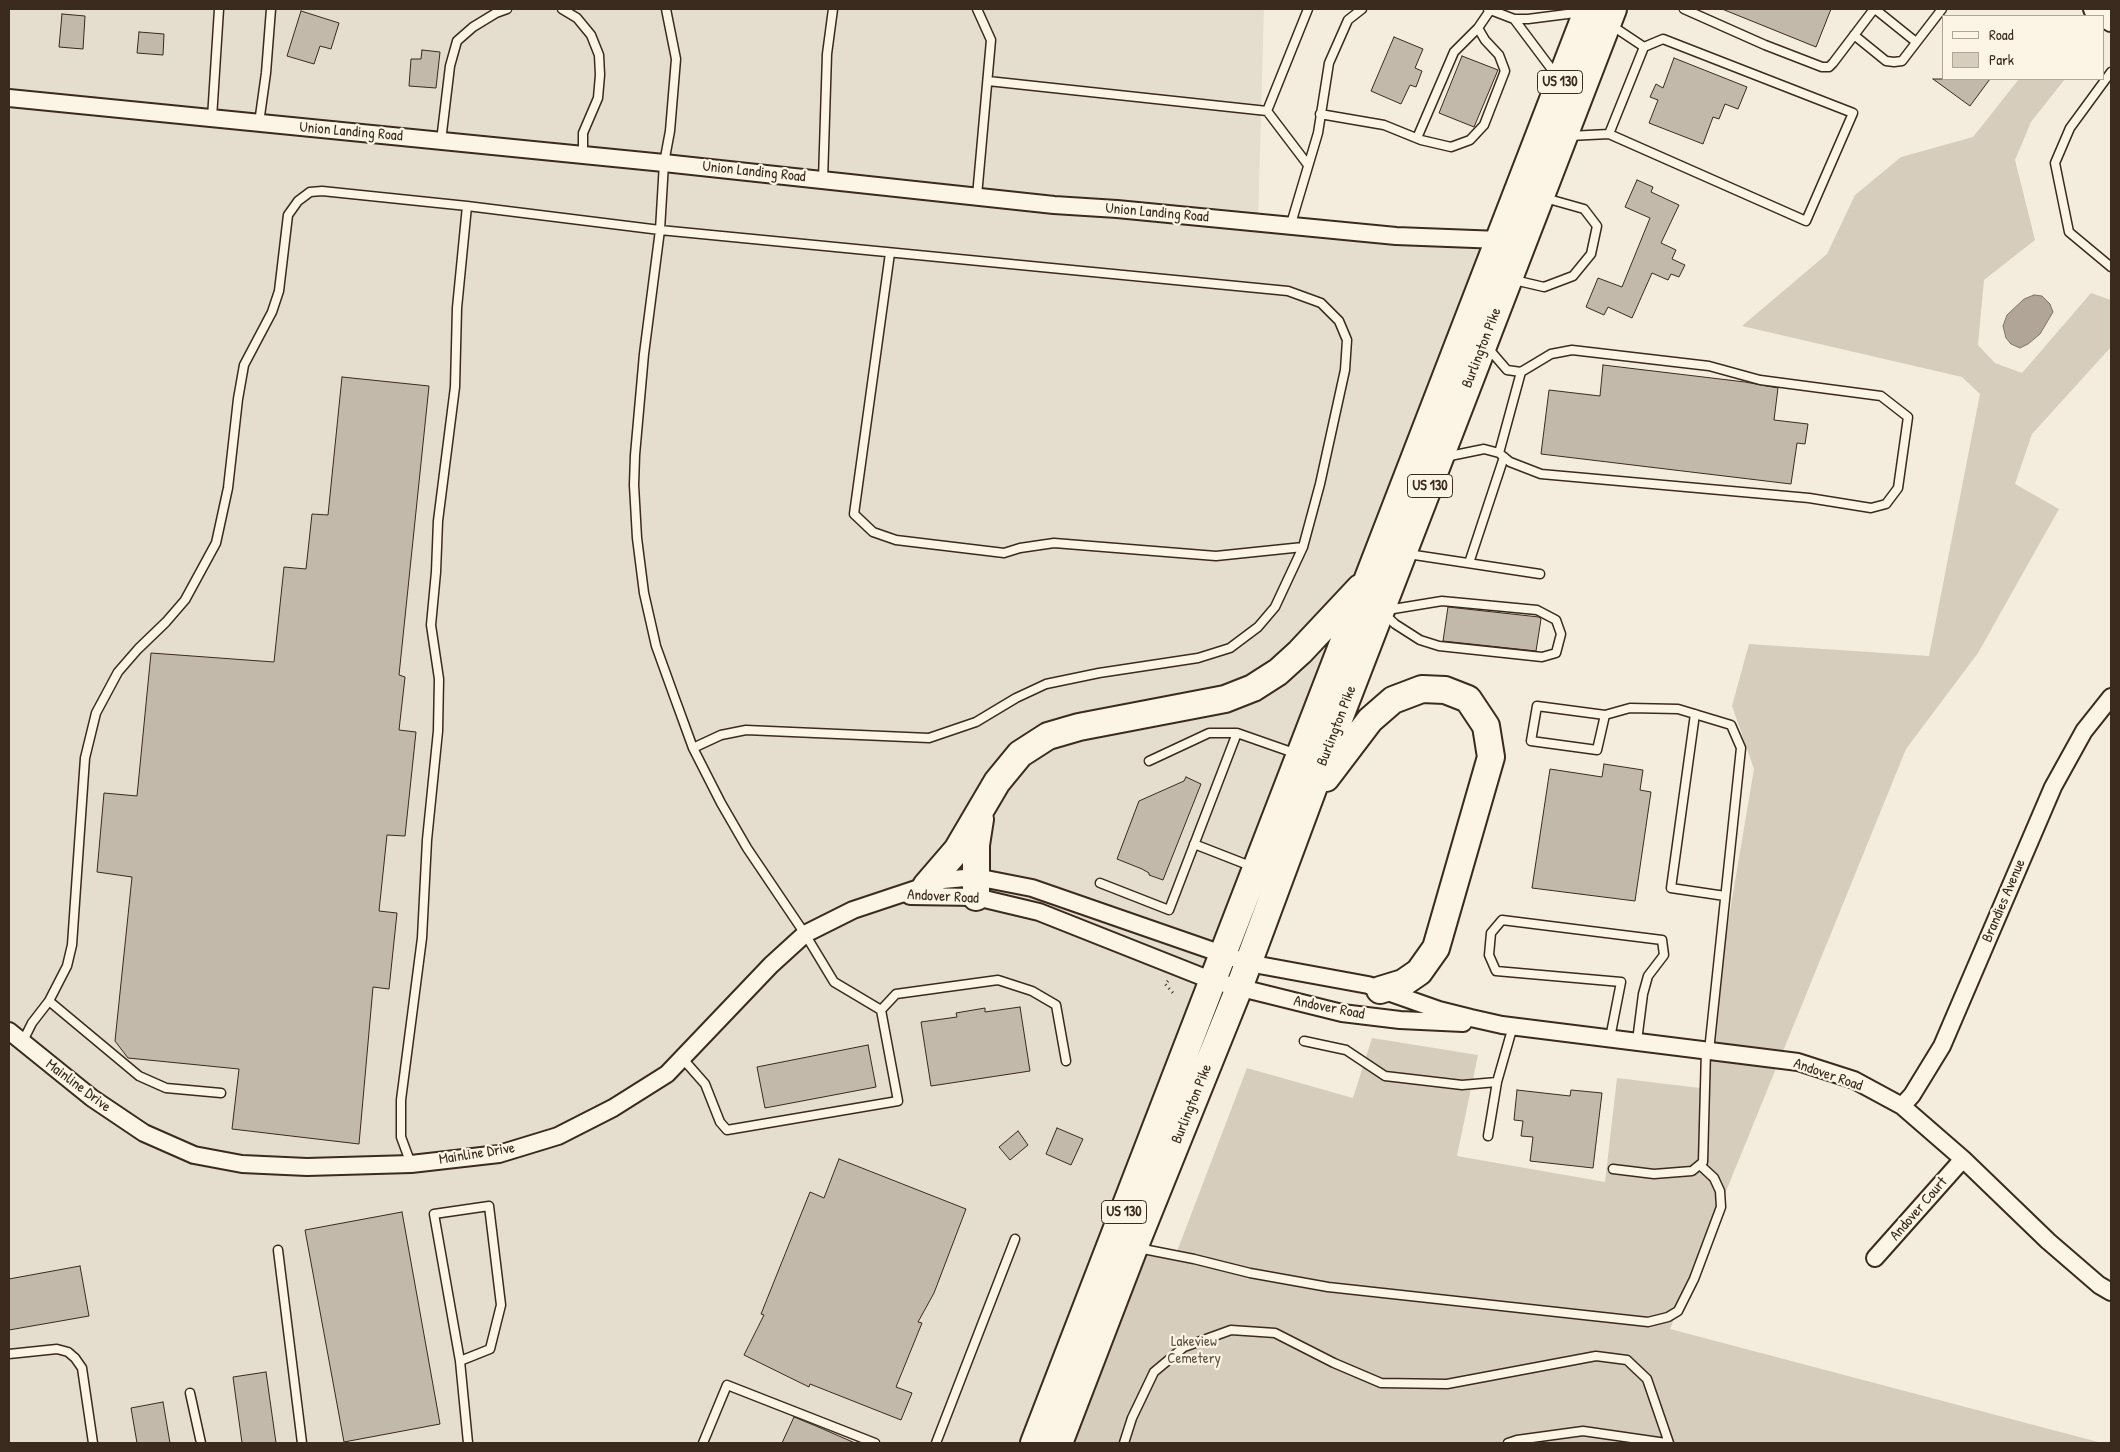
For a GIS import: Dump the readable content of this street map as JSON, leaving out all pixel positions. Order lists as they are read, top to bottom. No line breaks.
{"streets":{"highway":["US 130","Burlington Pike"],"street":["Union Landing Road","Andover Road","Brandies Avenue","Mainline Drive","Andover Court"]},"crossings":[["Union Landing Road","Burlington Pike"],["Burlington Pike","Andover Road"],["Andover Road","Brandies Avenue"],["Andover Road","Mainline Drive"],["Andover Road","Andover Court"]],"parks":["Lakeview Cemetery"],"legend":["Road","Park"]}
